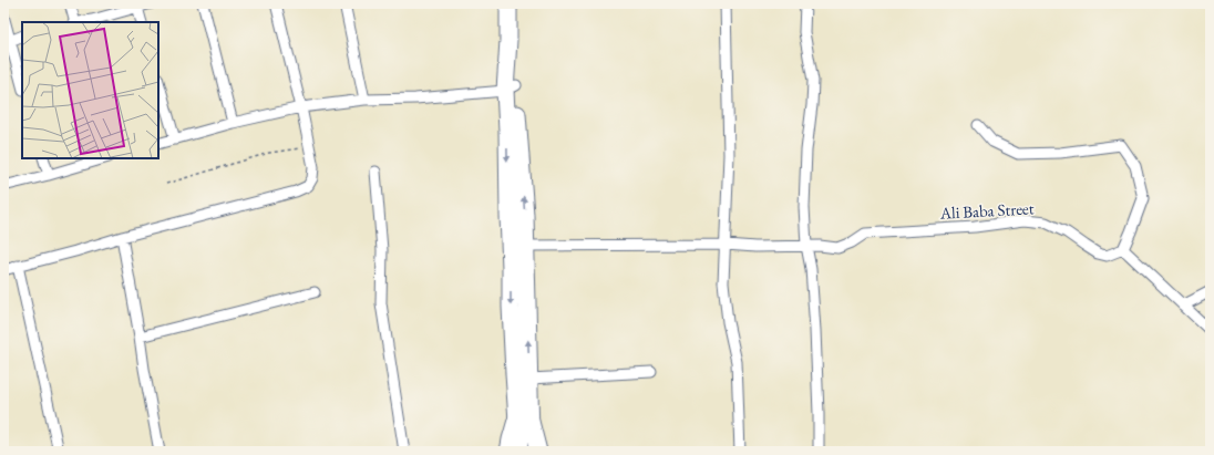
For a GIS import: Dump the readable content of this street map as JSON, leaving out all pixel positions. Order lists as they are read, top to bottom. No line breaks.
{"streets":{"street":["Ali Baba Street"]}}
